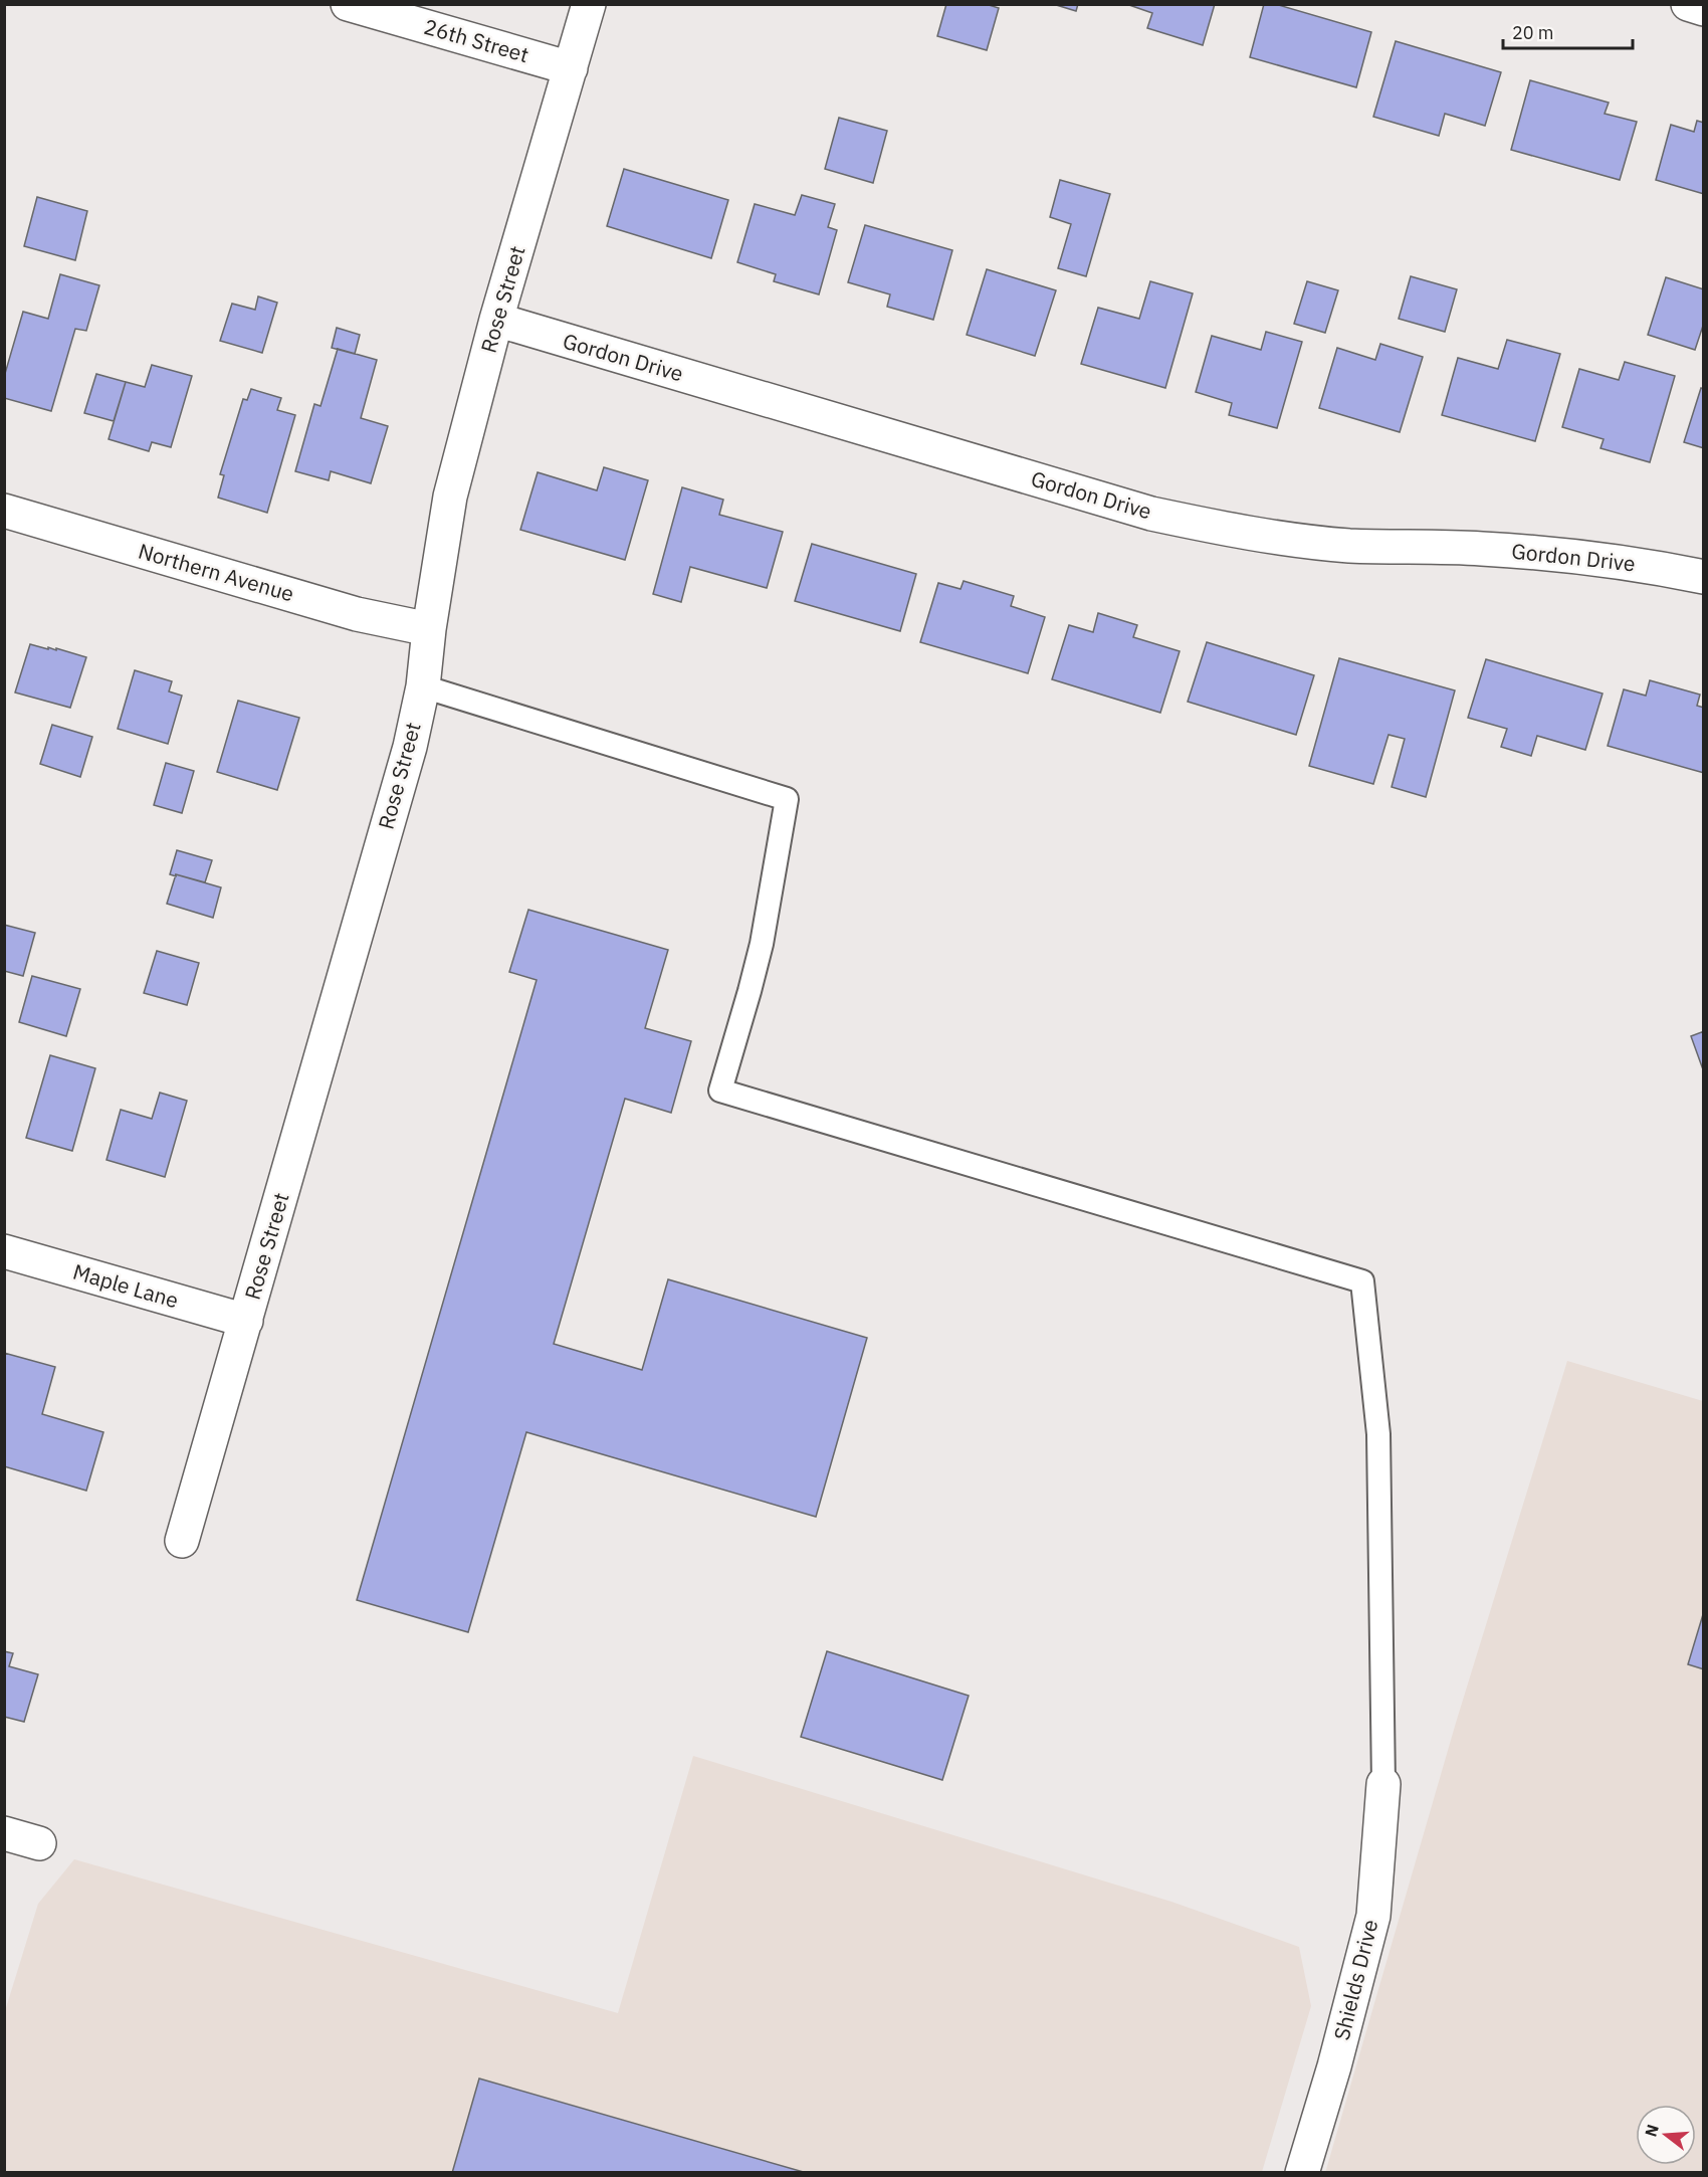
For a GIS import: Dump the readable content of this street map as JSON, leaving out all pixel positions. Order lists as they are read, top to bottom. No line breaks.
{"streets":{"street":["26th Street","Rose Street","Gordon Drive","Northern Avenue","Maple Lane","Shields Drive"]},"crossings":[["26th Street","Rose Street"],["Rose Street","Gordon Drive"],["Rose Street","Northern Avenue"],["Rose Street","Maple Lane"]],"scale_bar":"20 m","north":"left"}
